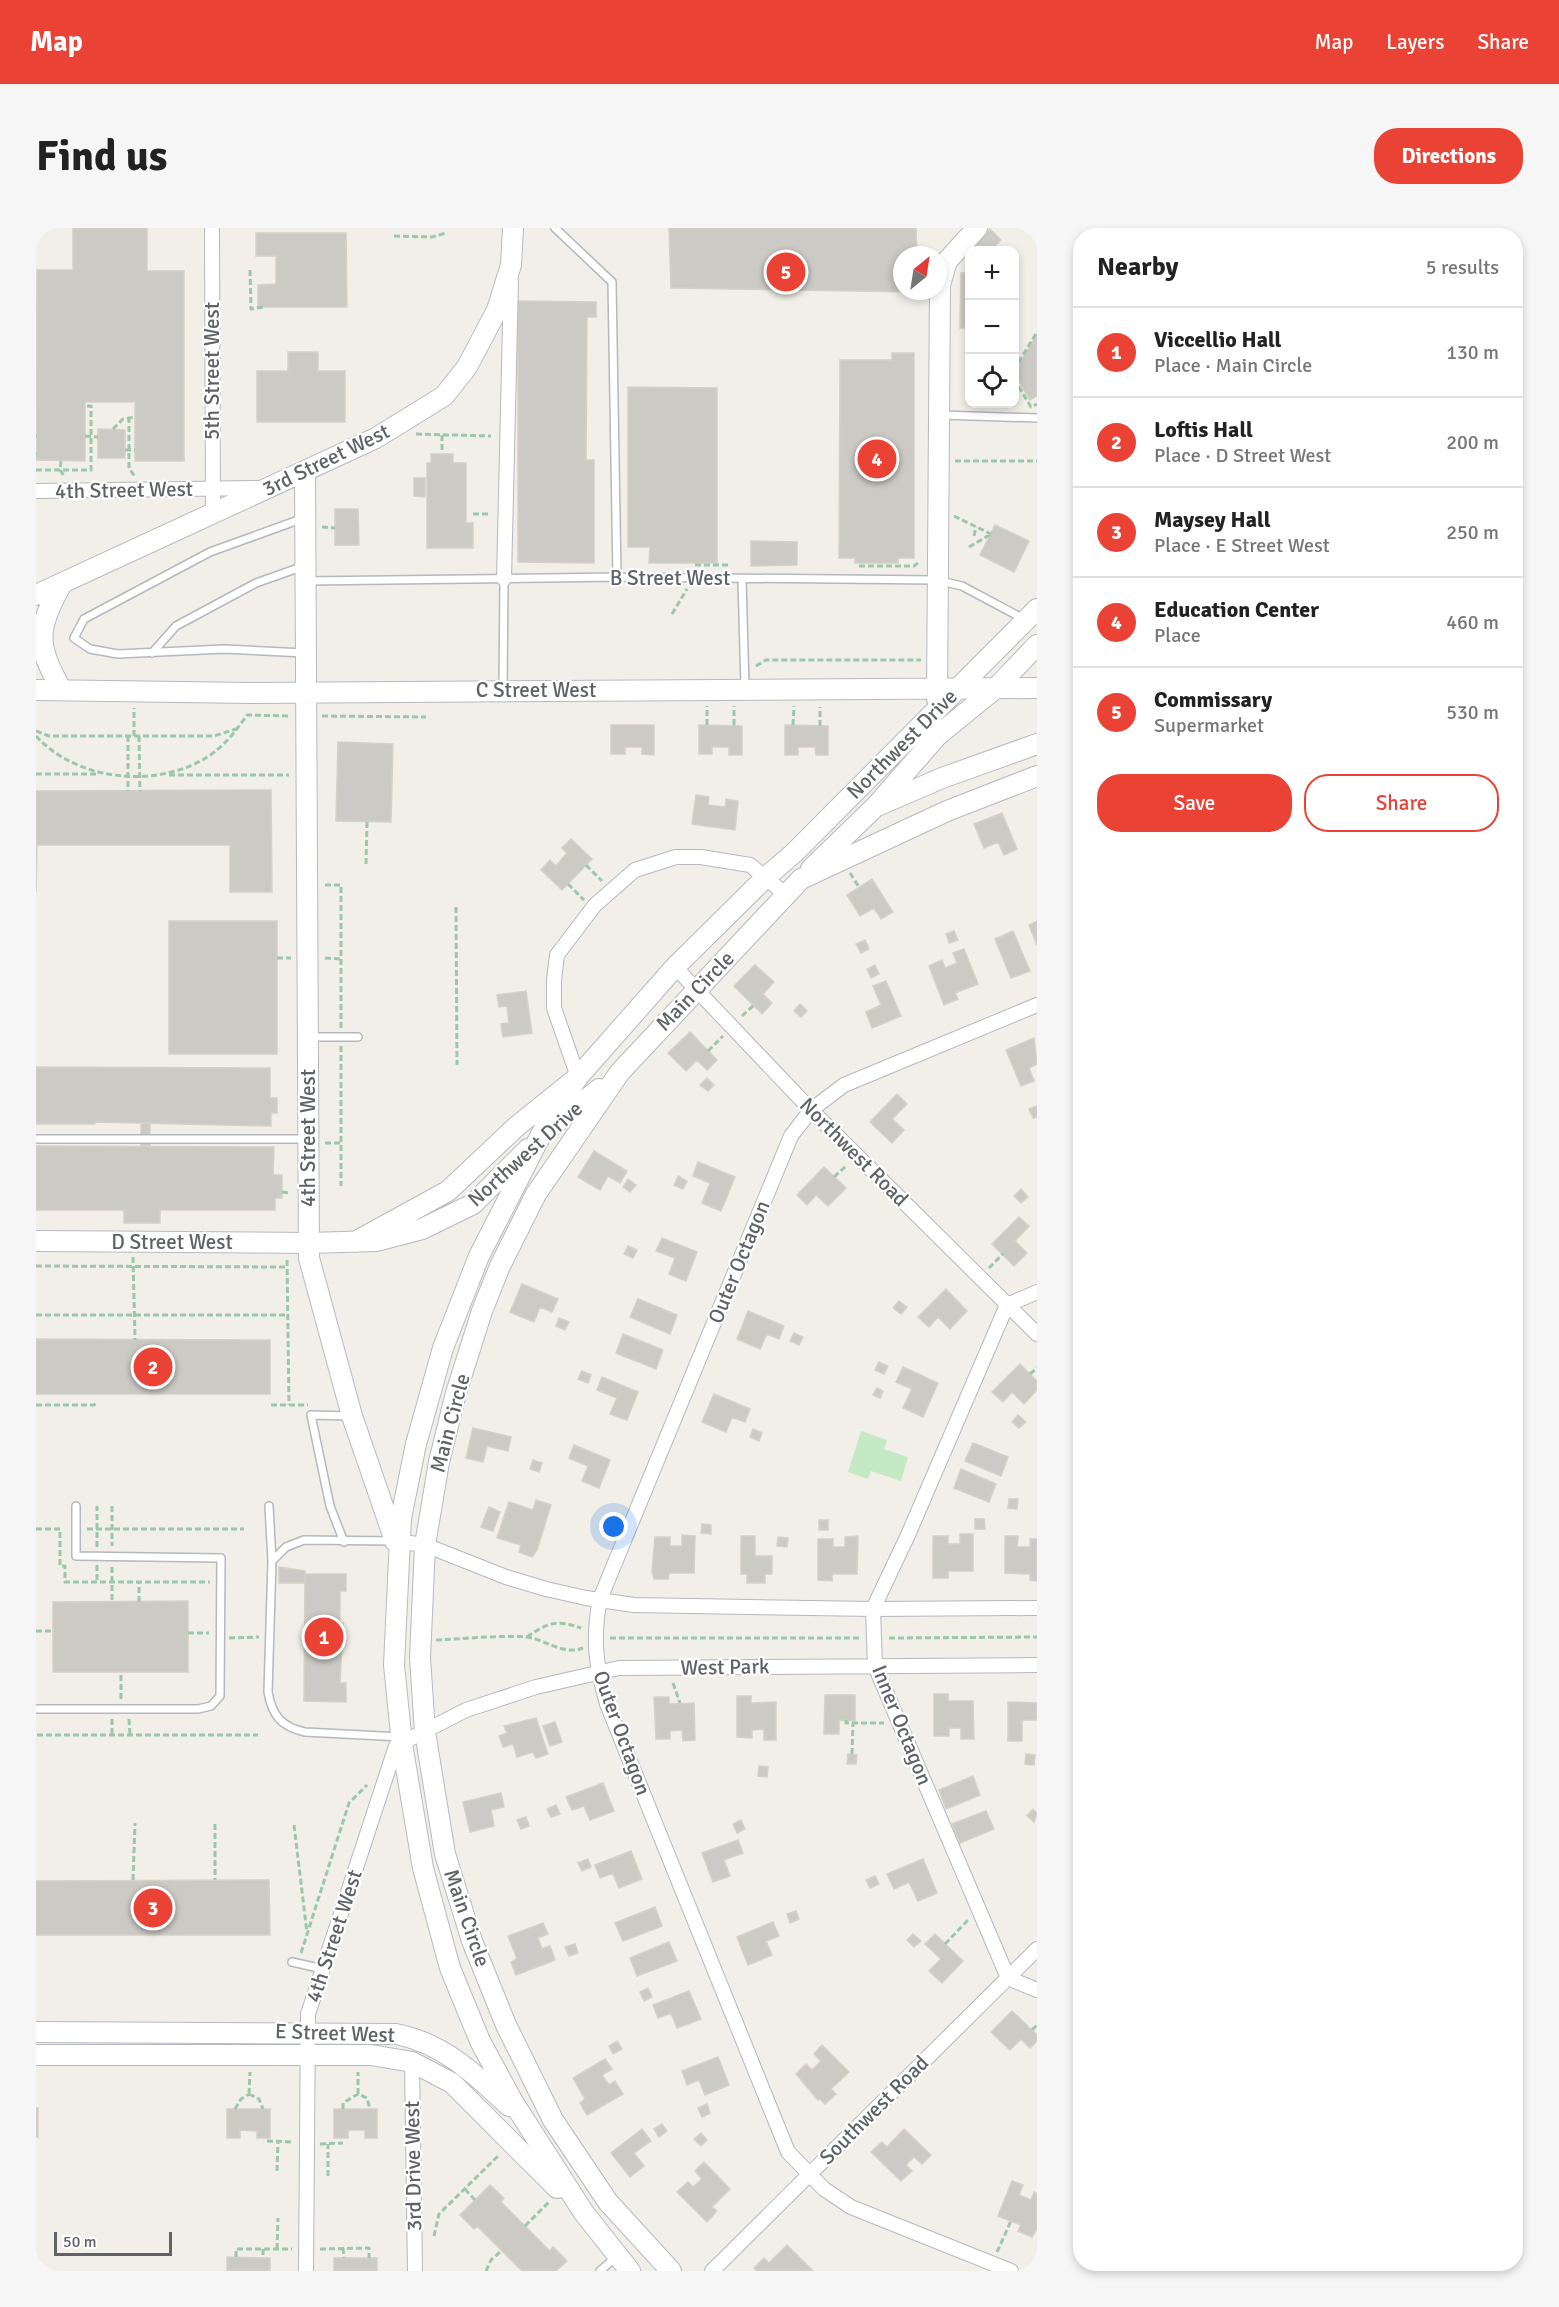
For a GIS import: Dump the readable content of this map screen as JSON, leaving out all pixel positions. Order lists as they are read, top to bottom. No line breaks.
{"streets":{"street":["5th Street West","3rd Street West","4th Street West","C Street West","Northwest Drive","Main Circle","Northwest Road","D Street West","Outer Octagon","West Park","Inner Octagon","E Street West","Southwest Road","3rd Drive West"],"lane":["B Street West"]},"crossings":[["5th Street West","3rd Street West"],["5th Street West","4th Street West"],["3rd Street West","4th Street West"],["4th Street West","B Street West"],["4th Street West","C Street West"],["4th Street West","Northwest Drive"],["4th Street West","Main Circle"],["4th Street West","D Street West"],["4th Street West","E Street West"],["B Street West","Northwest Drive"],["C Street West","Northwest Drive"],["Northwest Drive","Main Circle"],["Northwest Drive","Northwest Road"],["Northwest Drive","D Street West"],["Main Circle","Northwest Road"],["Main Circle","West Park"],["Main Circle","E Street West"],["Northwest Road","Outer Octagon"],["Northwest Road","Inner Octagon"],["Outer Octagon","West Park"],["Outer Octagon","Southwest Road"],["West Park","Inner Octagon"],["Inner Octagon","Southwest Road"],["E Street West","3rd Drive West"]],"scale_bar":"50 m","north":"top right","page":{"header":"Map","nav":["Map","Layers","Share"],"buttons":["Directions",["Save","Share"]],"title":"Find us","heading":["Nearby","5 results"],"map_buttons":["+","−"],"pins":["5","4","2","1","3"],"list":[{"mark":"1","name":"Viccellio Hall","note":"Place · Main Circle","value":"130 m"},{"mark":"2","name":"Loftis Hall","note":"Place · D Street West","value":"200 m"},{"mark":"3","name":"Maysey Hall","note":"Place · E Street West","value":"250 m"},{"mark":"4","name":"Education Center","note":"Place","value":"460 m"},{"mark":"5","name":"Commissary","note":"Supermarket","value":"530 m"}],"scale":"50 m"}}
